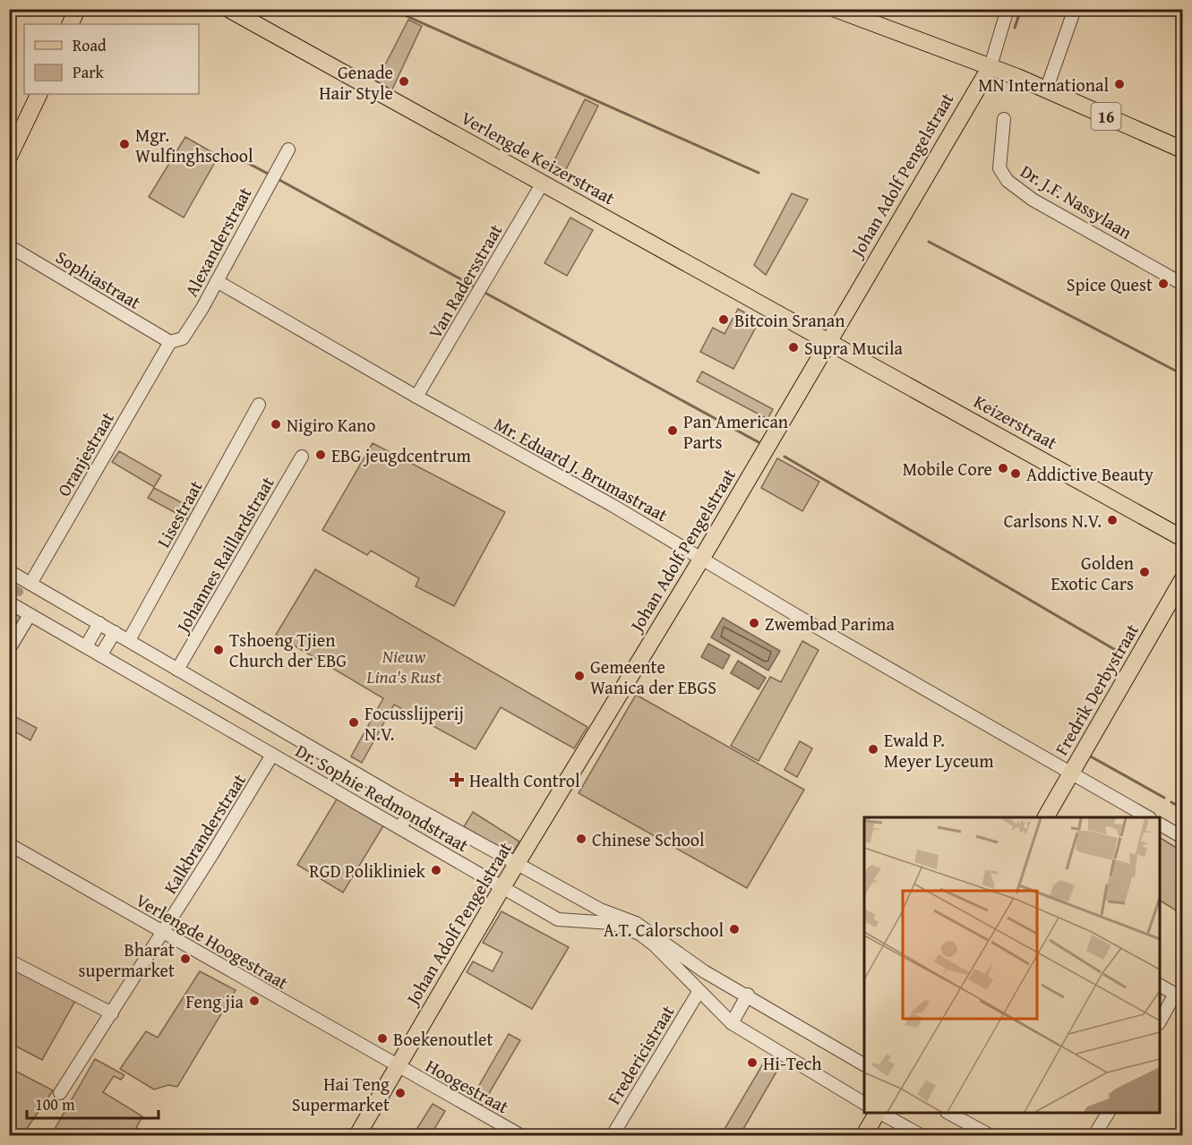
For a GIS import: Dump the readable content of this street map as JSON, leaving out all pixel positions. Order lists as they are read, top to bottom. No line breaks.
{"streets":{"main road":["16","Verlengde Keizerstraat","Johan Adolf Pengelstraat","Keizerstraat","Fredrik Derbystraat"],"street":["Dr. J.F. Nassylaan","Alexanderstraat","Sophiastraat","Van Radersstraat","Oranjestraat","Mr. Eduard J. Brumastraat","Lisestraat","Johannes Raillardstraat","Dr. Sophie Redmondstraat","Kalkbranderstraat","Verlengde Hoogestraat","Fredericistraat","Hoogestraat"]},"crossings":[["16","Johan Adolf Pengelstraat"],["Verlengde Keizerstraat","Johan Adolf Pengelstraat"],["Verlengde Keizerstraat","Van Radersstraat"],["Verlengde Keizerstraat","Keizerstraat"],["Johan Adolf Pengelstraat","Keizerstraat"],["Johan Adolf Pengelstraat","Mr. Eduard J. Brumastraat"],["Johan Adolf Pengelstraat","Dr. Sophie Redmondstraat"],["Johan Adolf Pengelstraat","Verlengde Hoogestraat"],["Johan Adolf Pengelstraat","Hoogestraat"],["Alexanderstraat","Sophiastraat"],["Alexanderstraat","Oranjestraat"],["Alexanderstraat","Mr. Eduard J. Brumastraat"],["Sophiastraat","Oranjestraat"],["Van Radersstraat","Mr. Eduard J. Brumastraat"],["Oranjestraat","Dr. Sophie Redmondstraat"],["Mr. Eduard J. Brumastraat","Fredrik Derbystraat"],["Lisestraat","Dr. Sophie Redmondstraat"],["Johannes Raillardstraat","Dr. Sophie Redmondstraat"],["Dr. Sophie Redmondstraat","Kalkbranderstraat"],["Dr. Sophie Redmondstraat","Fredericistraat"],["Kalkbranderstraat","Verlengde Hoogestraat"],["Verlengde Hoogestraat","Hoogestraat"]],"parks":["Nieuw Lina's Rust"],"places":{"other":["Genade Hair Style","MN International","Mgr. Wulfinghschool","Spice Quest","Bitcoin Sranan","Supra Mucila","Nigiro Kano","Pan American Parts","EBG jeugdcentrum","Mobile Core","Addictive Beauty","Carlsons N.V.","Golden Exotic Cars","Zwembad Parima","Tshoeng Tjien Church der EBG","Gemeente Wanica der EBGS","Focusslijperij N.V.","Ewald P. Meyer Lyceum","Chinese School","RGD Polikliniek","A.T. Calorschool","Bharat supermarket","Feng jia","Boekenoutlet","Hi-Tech","Hai Teng Supermarket"],"health":["Health Control"]},"legend":["Road","Park"],"scale_bar":"100 m"}
